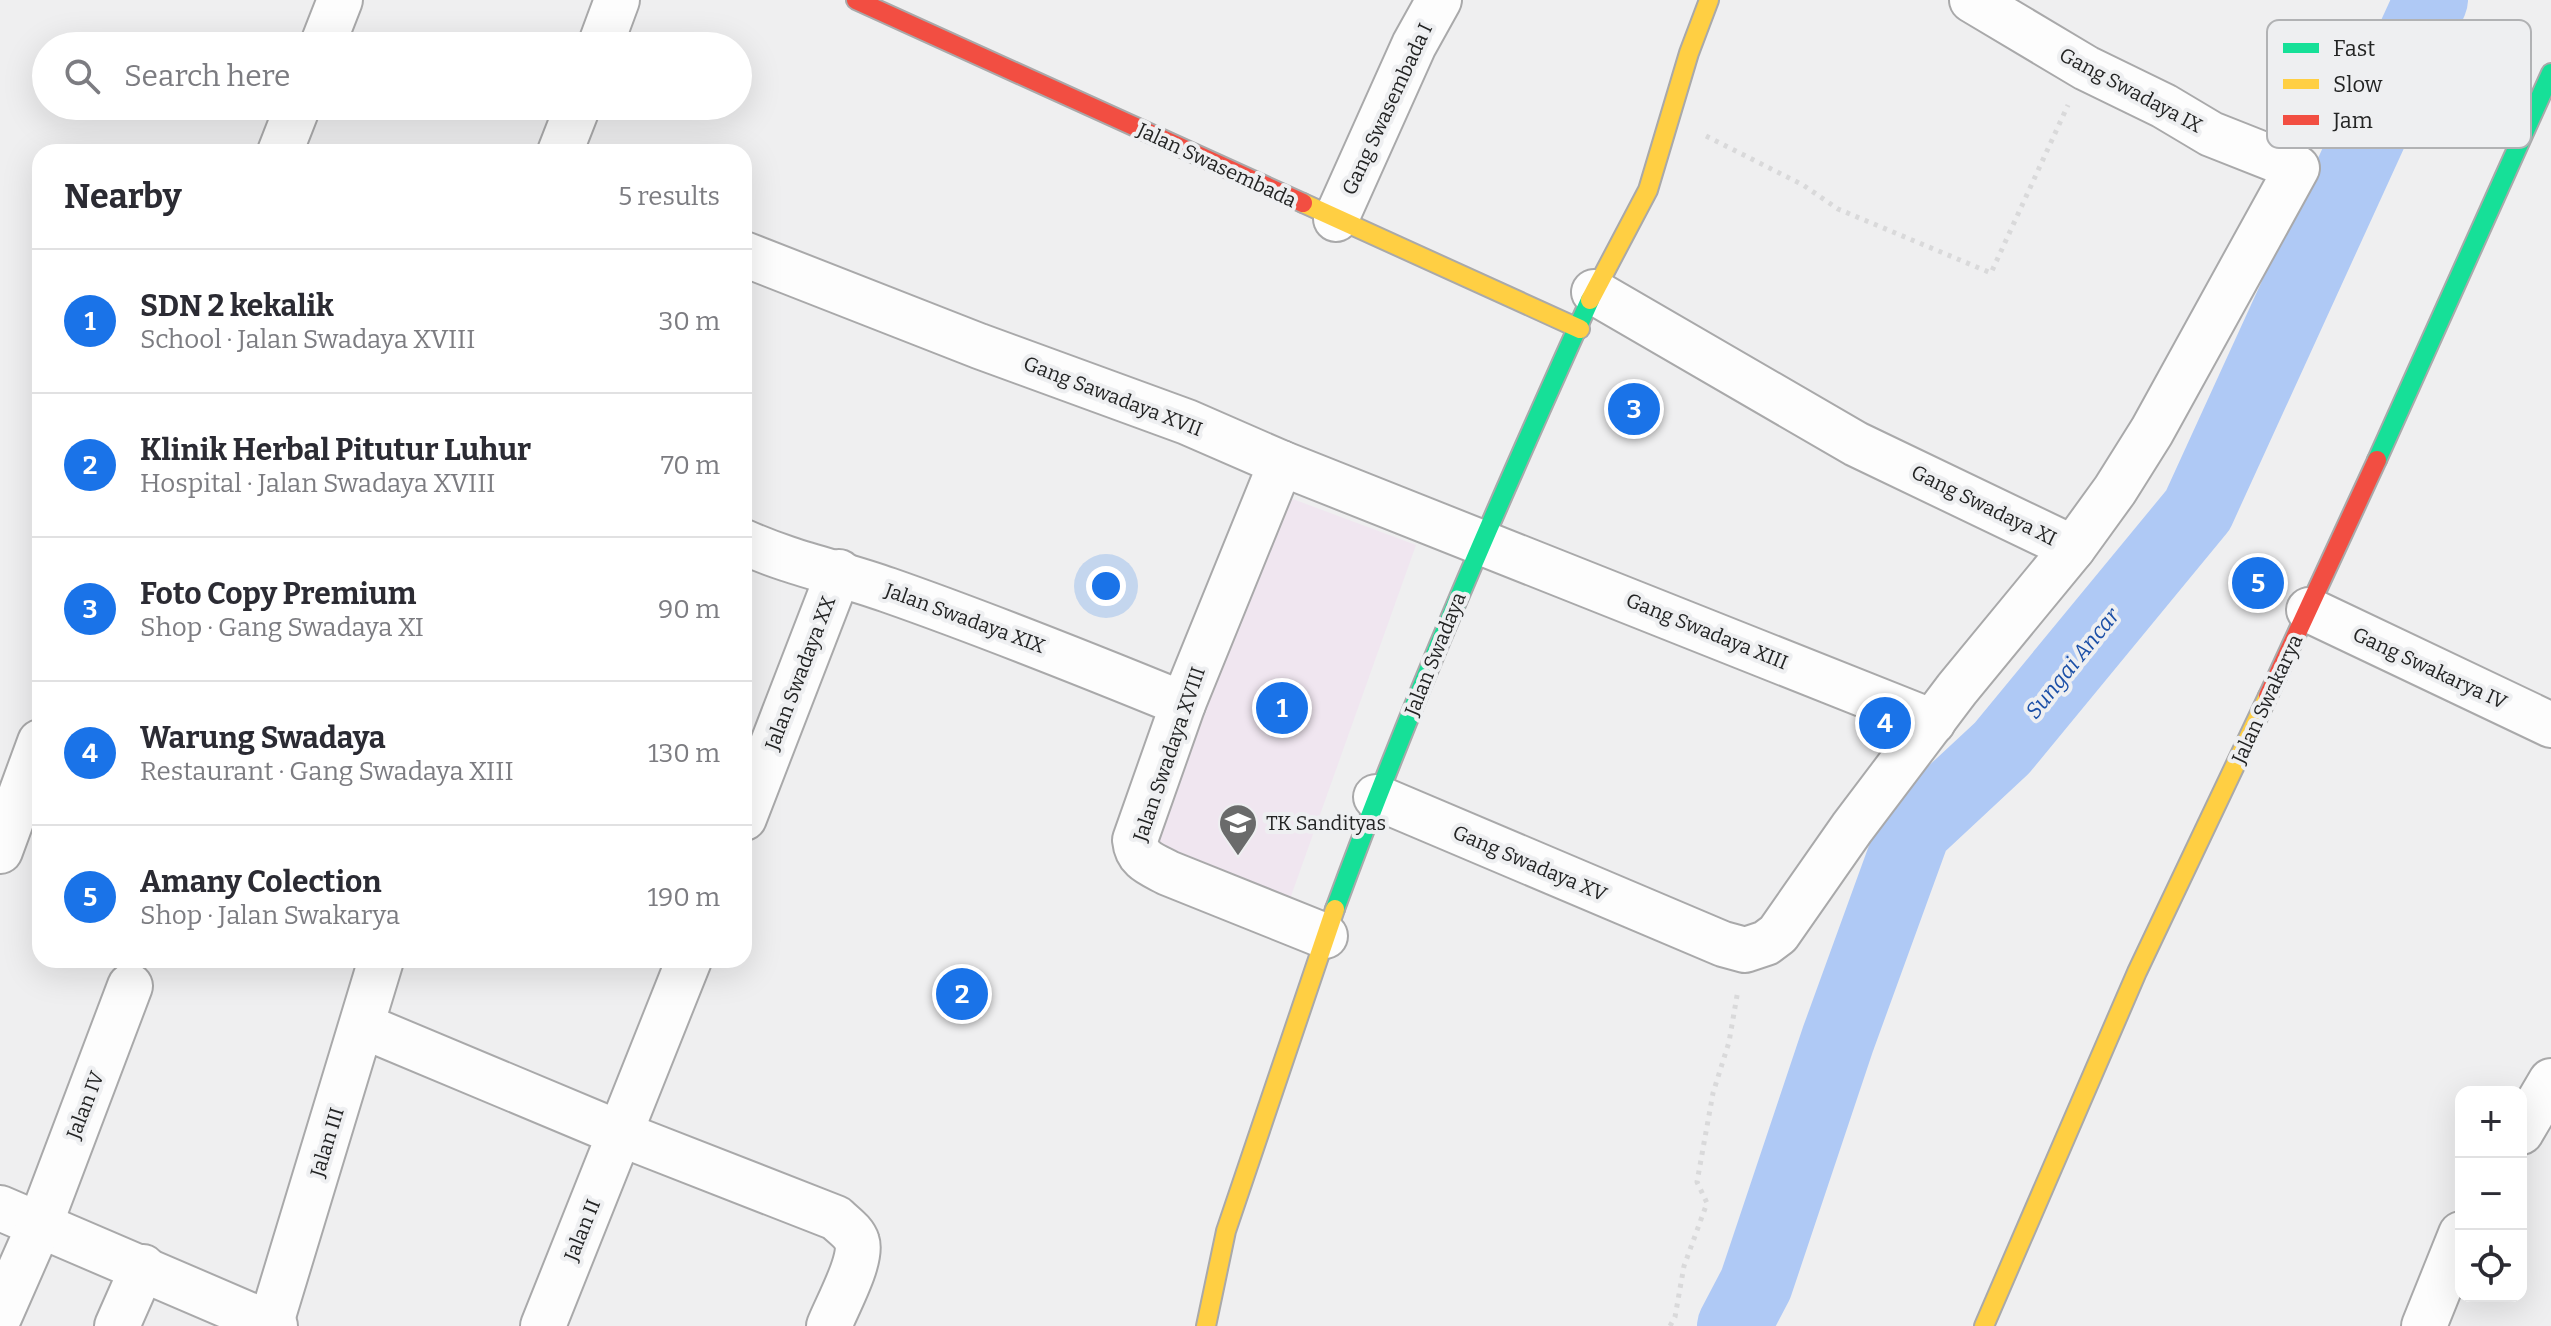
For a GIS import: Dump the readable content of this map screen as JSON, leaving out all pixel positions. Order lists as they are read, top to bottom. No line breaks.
{"streets":{"street":["Gang Swadaya IX","Gang Swasembada I","Jalan Swasembada","Gang Sawadaya XVII","Gang Swadaya XI","Jalan Swadaya XIX","Gang Swadaya XIII","Jalan Swadaya","Gang Swakarya IV","Jalan Swadaya XX","Jalan Swakarya","Jalan Swadaya XVIII","Gang Swadaya XV","Jalan IV","Jalan III","Jalan II"]},"crossings":[["Gang Swadaya IX","Gang Swadaya XI"],["Gang Swasembada I","Jalan Swasembada"],["Jalan Swasembada","Gang Swadaya XI"],["Jalan Swasembada","Jalan Swadaya"],["Gang Sawadaya XVII","Gang Swadaya XIII"],["Gang Sawadaya XVII","Jalan Swadaya"],["Gang Sawadaya XVII","Jalan Swadaya XVIII"],["Gang Swadaya XI","Jalan Swadaya"],["Jalan Swadaya XIX","Jalan Swadaya XX"],["Jalan Swadaya XIX","Jalan Swadaya XVIII"],["Gang Swadaya XIII","Jalan Swadaya"],["Jalan Swadaya","Jalan Swadaya XVIII"],["Jalan Swadaya","Gang Swadaya XV"],["Gang Swakarya IV","Jalan Swakarya"]],"water":["Sungai Ancar"],"places":{"school or university":["TK Sandityas"]},"legend":["Fast","Slow","Jam"],"page":{"search":"Search here","heading":["Nearby","5 results"],"list":[{"mark":"1","name":"SDN 2 kekalik","note":"School · Jalan Swadaya XVIII","value":"30 m"},{"mark":"2","name":"Klinik Herbal Pitutur Luhur","note":"Hospital · Jalan Swadaya XVIII","value":"70 m"},{"mark":"3","name":"Foto Copy Premium","note":"Shop · Gang Swadaya XI","value":"90 m"},{"mark":"4","name":"Warung Swadaya","note":"Restaurant · Gang Swadaya XIII","value":"130 m"},{"mark":"5","name":"Amany Colection","note":"Shop · Jalan Swakarya","value":"190 m"}],"pins":["3","5","1","4","2"],"map_buttons":["+","−"]}}
